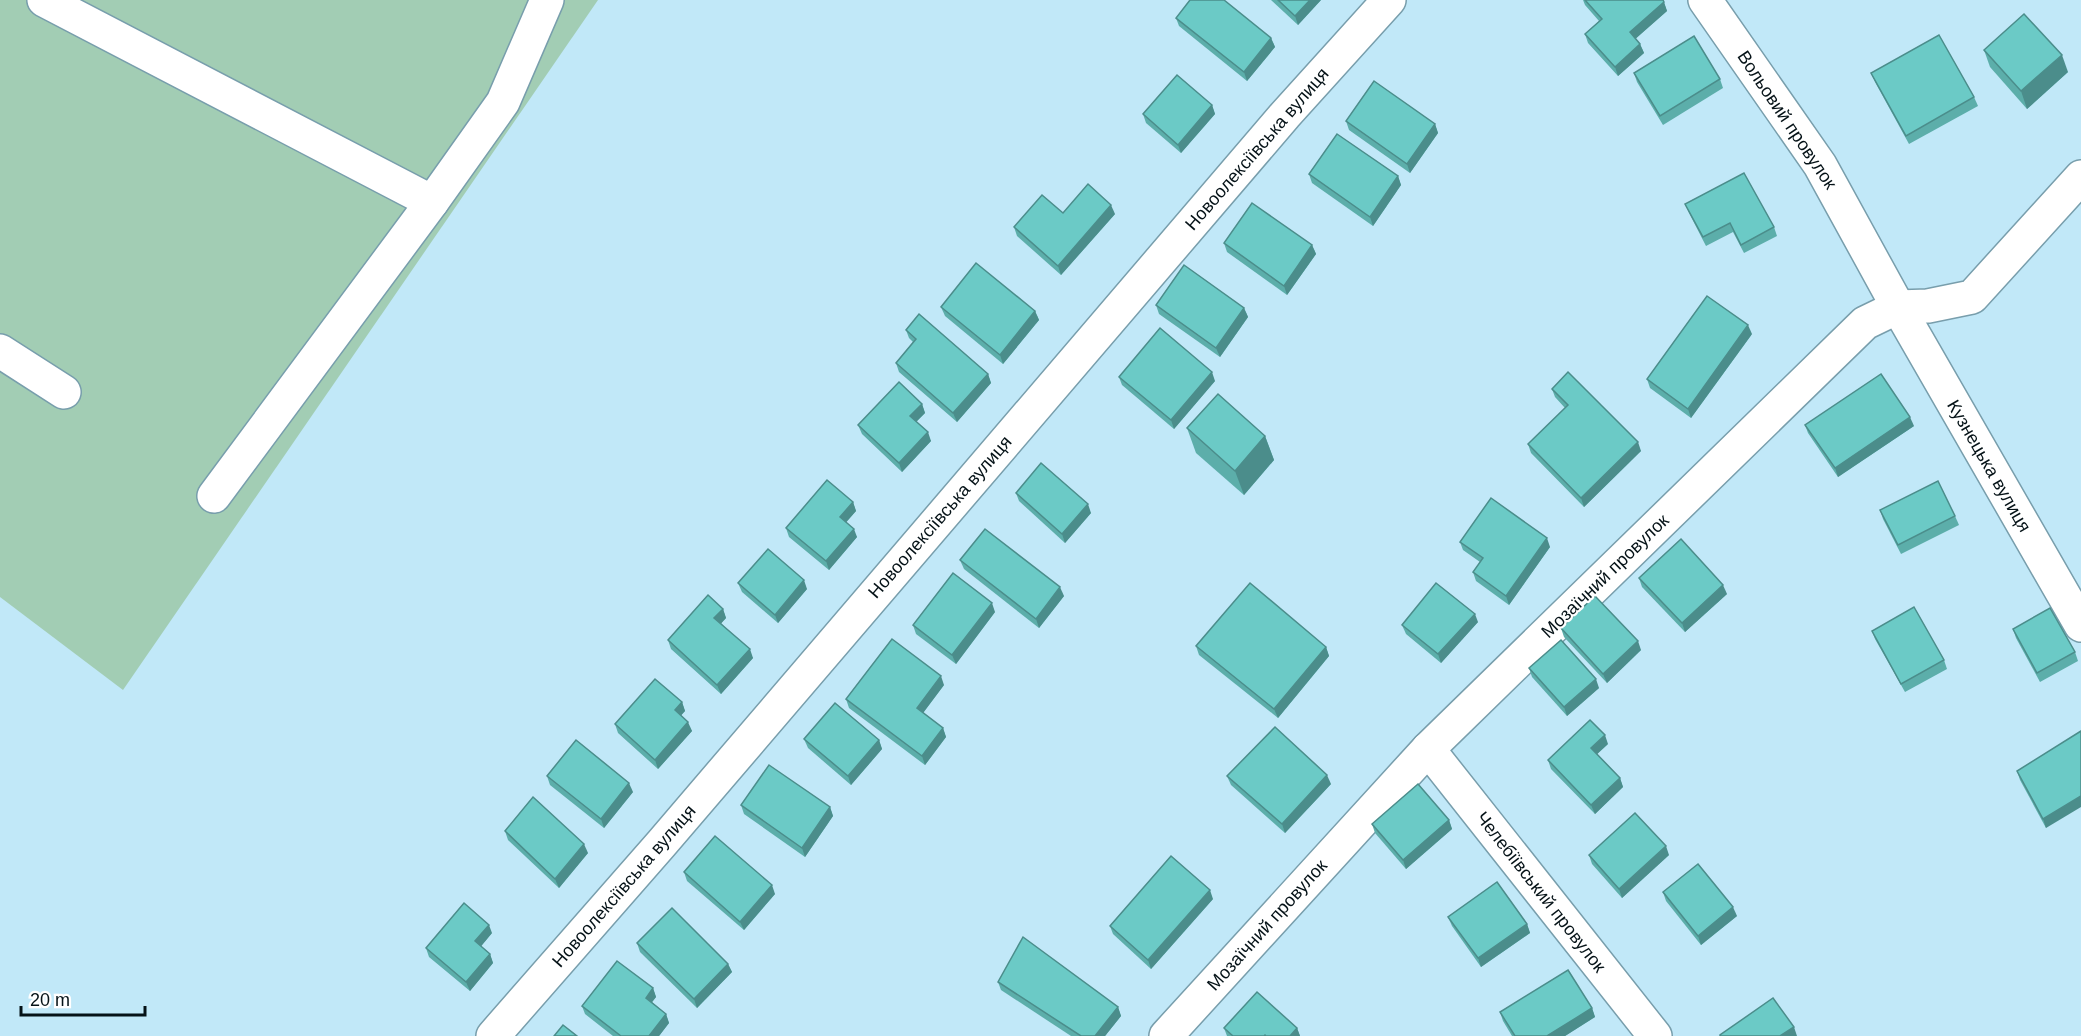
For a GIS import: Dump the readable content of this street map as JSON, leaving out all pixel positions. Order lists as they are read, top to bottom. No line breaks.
{"streets":{"street":["Вольовий провулок","Новоолексіївська вулиця","Кузнецька вулиця","Мозаїчний провулок","Челебіївський провулок"]},"crossings":[["Вольовий провулок","Кузнецька вулиця"],["Вольовий провулок","Мозаїчний провулок"],["Кузнецька вулиця","Мозаїчний провулок"],["Мозаїчний провулок","Челебіївський провулок"]],"scale_bar":"20 m"}
